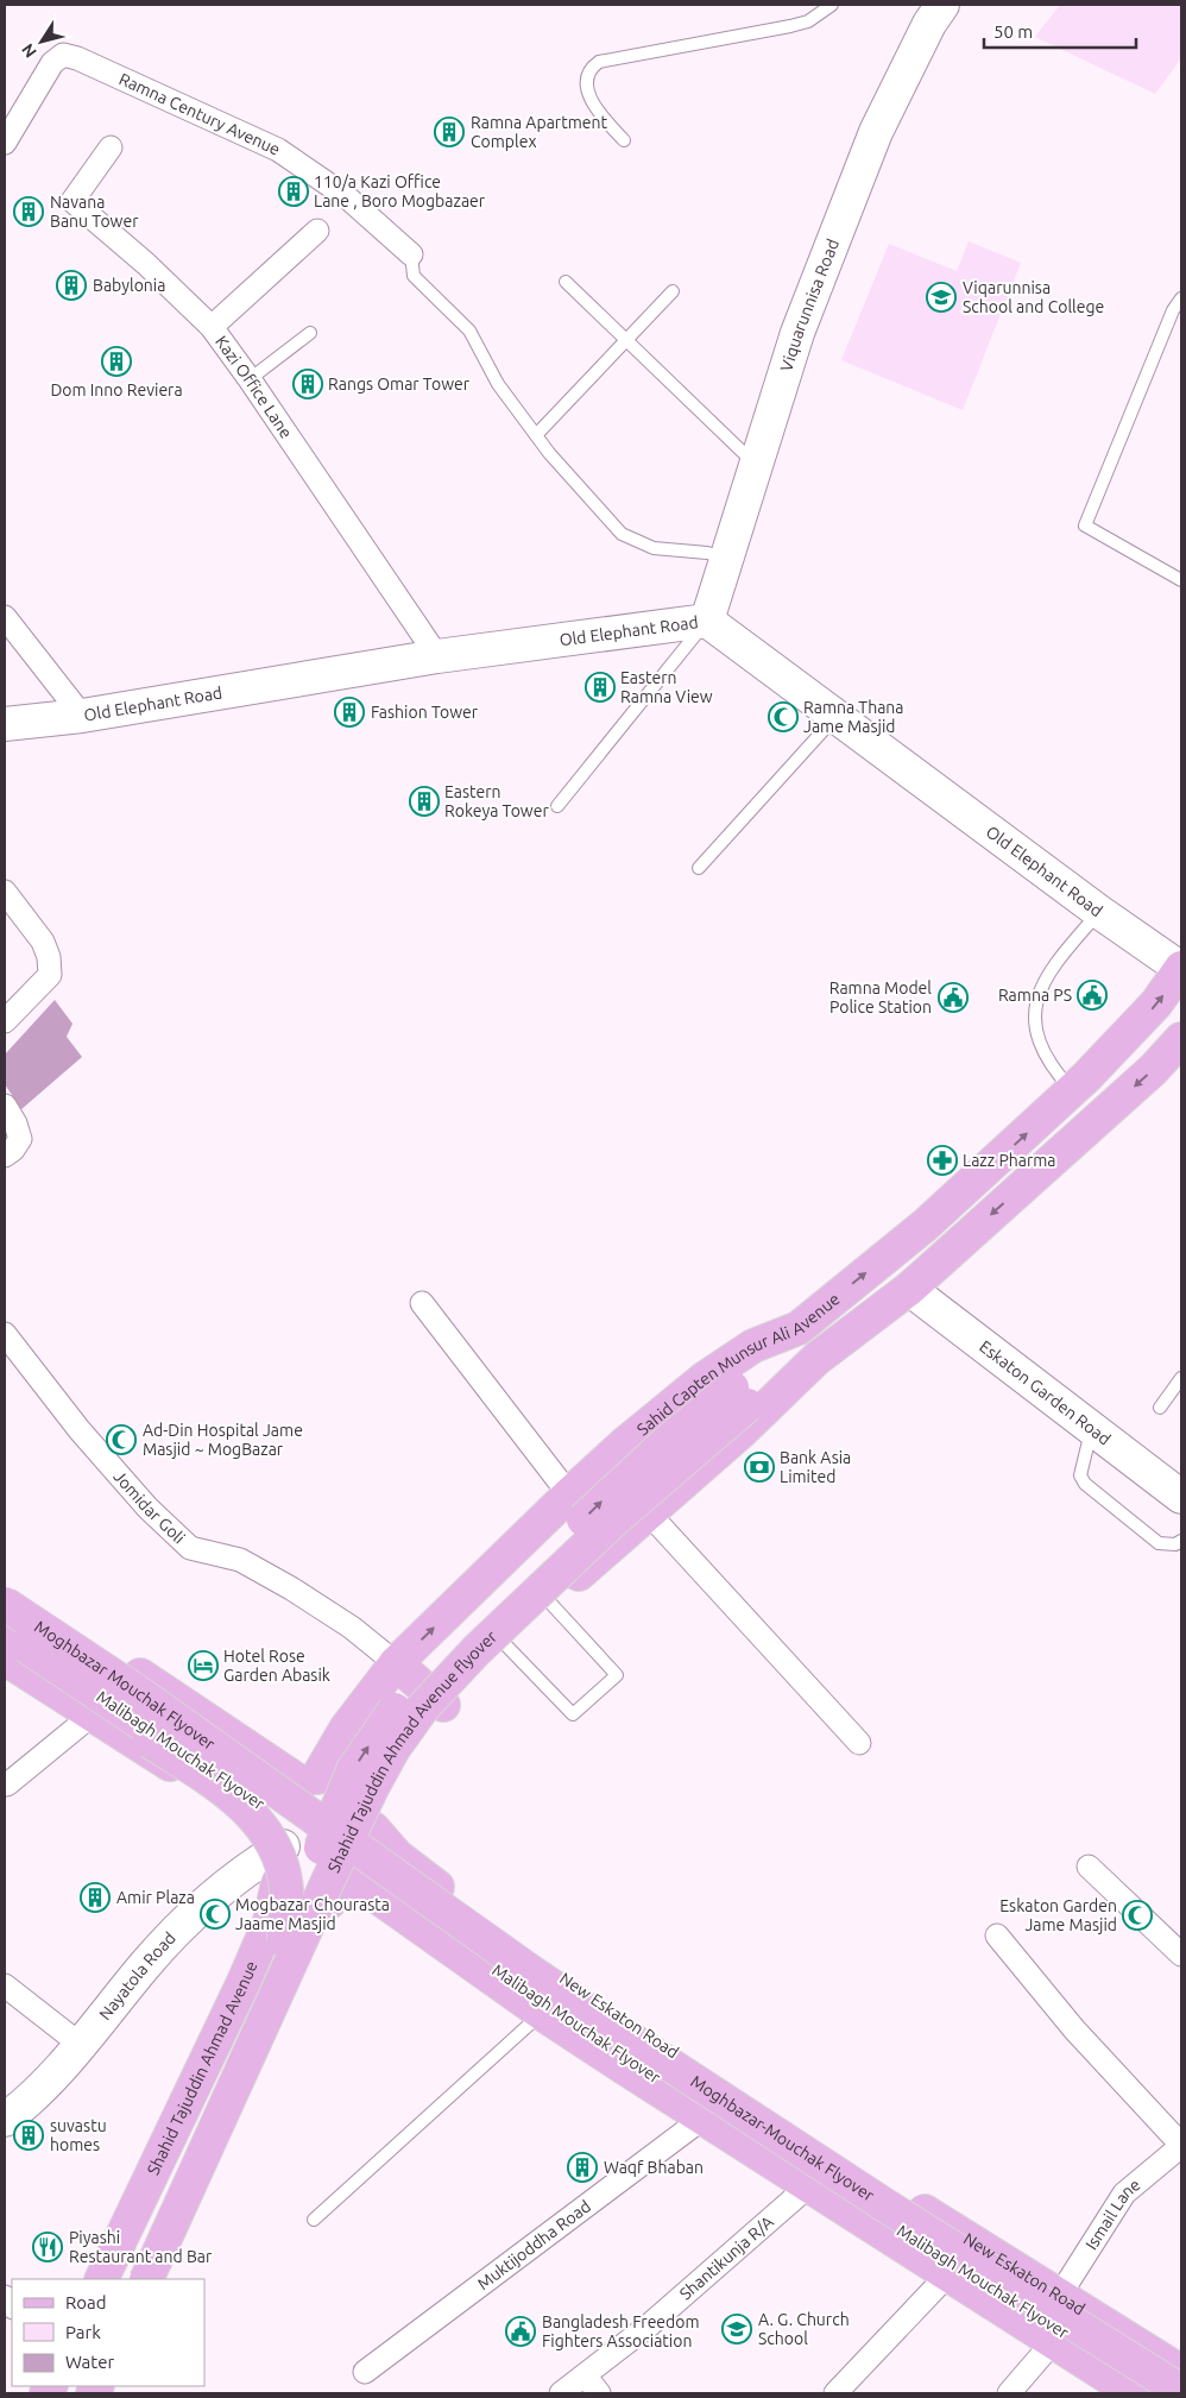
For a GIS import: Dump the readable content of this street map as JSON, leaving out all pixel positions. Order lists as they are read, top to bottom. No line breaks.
{"streets":{"main road":["Sahid Capten Munsur Ali Avenue","Malibagh Mouchak Flyover","Shahid Tajuddin Ahmad Avenue flyover","New Eskaton Road","Shahid Tajuddin Ahmad Avenue","Moghbazar-Mouchak Flyover"],"street":["Ramna Century Avenue","Viquarunnisa Road","Kazi Office Lane","Old Elephant Road","Eskaton Garden Road","Jomidar Goli","Nayatola Road","Ismail Lane","Muktijoddha Road","Shantikunja R/A"]},"crossings":[["Viquarunnisa Road","Old Elephant Road"],["Kazi Office Lane","Old Elephant Road"],["Old Elephant Road","Sahid Capten Munsur Ali Avenue"],["Sahid Capten Munsur Ali Avenue","Jomidar Goli"],["Sahid Capten Munsur Ali Avenue","Nayatola Road"],["Sahid Capten Munsur Ali Avenue","New Eskaton Road"],["Sahid Capten Munsur Ali Avenue","Shahid Tajuddin Ahmad Avenue"],["Nayatola Road","New Eskaton Road"],["Nayatola Road","Shahid Tajuddin Ahmad Avenue"],["New Eskaton Road","Shahid Tajuddin Ahmad Avenue"],["New Eskaton Road","Ismail Lane"]],"places":{"building":["Ramna Apartment Complex","110/a Kazi Office Lane , Boro Mogbazaer","Navana Banu Tower","Babylonia","Dom Inno Reviera","Rangs Omar Tower","Eastern Ramna View","Fashion Tower","Eastern Rokeya Tower","Amir Plaza","suvastu homes","Waqf Bhaban"],"school or university":["Viqarunnisa School and College","A. G. Church School"],"mosque":["Ramna Thana Jame Masjid","Ad-Din Hospital Jame Masjid ~ MogBazar","Mogbazar Chourasta Jaame Masjid","Eskaton Garden Jame Masjid"],"public building":["Ramna PS","Ramna Model Police Station","Bangladesh Freedom Fighters Association"],"pharmacy":["Lazz Pharma"],"bank":["Bank Asia Limited"],"hotel":["Hotel Rose Garden Abasik"],"restaurant":["Piyashi Restaurant and Bar"]},"legend":["Road","Park","Water"],"scale_bar":"50 m","north":"bottom left"}
